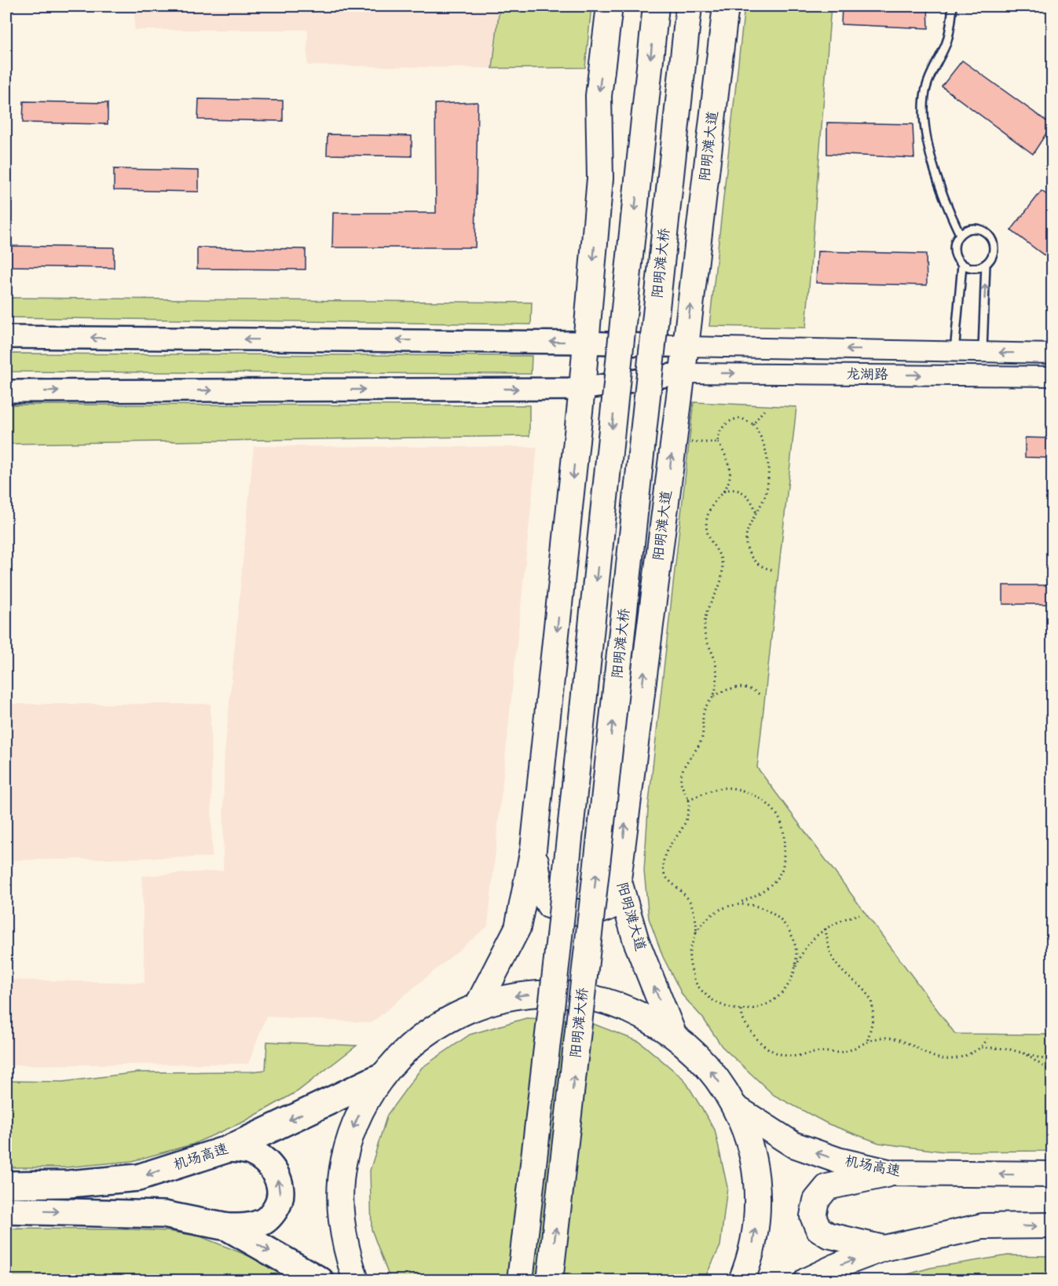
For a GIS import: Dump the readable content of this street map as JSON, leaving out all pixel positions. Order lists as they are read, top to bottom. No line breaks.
{"streets":{"highway":["阳明滩大道","阳明滩大桥","机场高速"],"street":["龙湖路"]},"crossings":[["阳明滩大道","龙湖路"]]}
